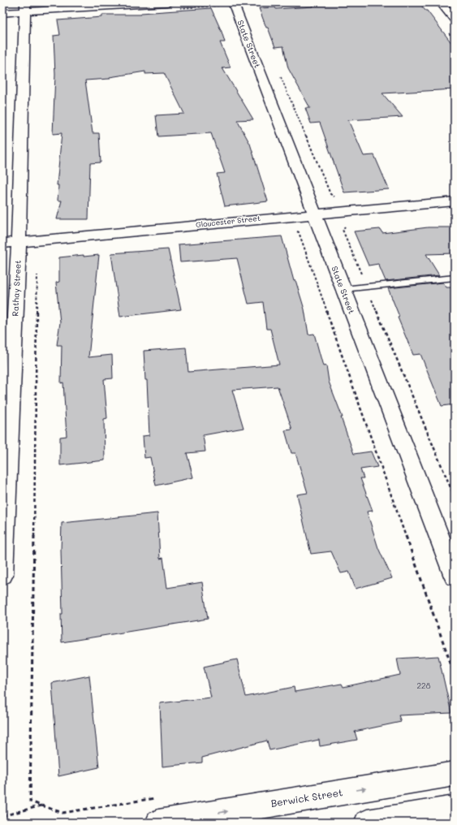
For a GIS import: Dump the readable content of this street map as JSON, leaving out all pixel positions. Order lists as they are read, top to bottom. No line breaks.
{"streets":{"street":["State Street","Gloucester Street","Rathay Street","Berwick Street"]},"crossings":[["State Street","Gloucester Street"],["Gloucester Street","Rathay Street"]],"one_way":["Berwick Street"],"house_numbers":["228"]}
